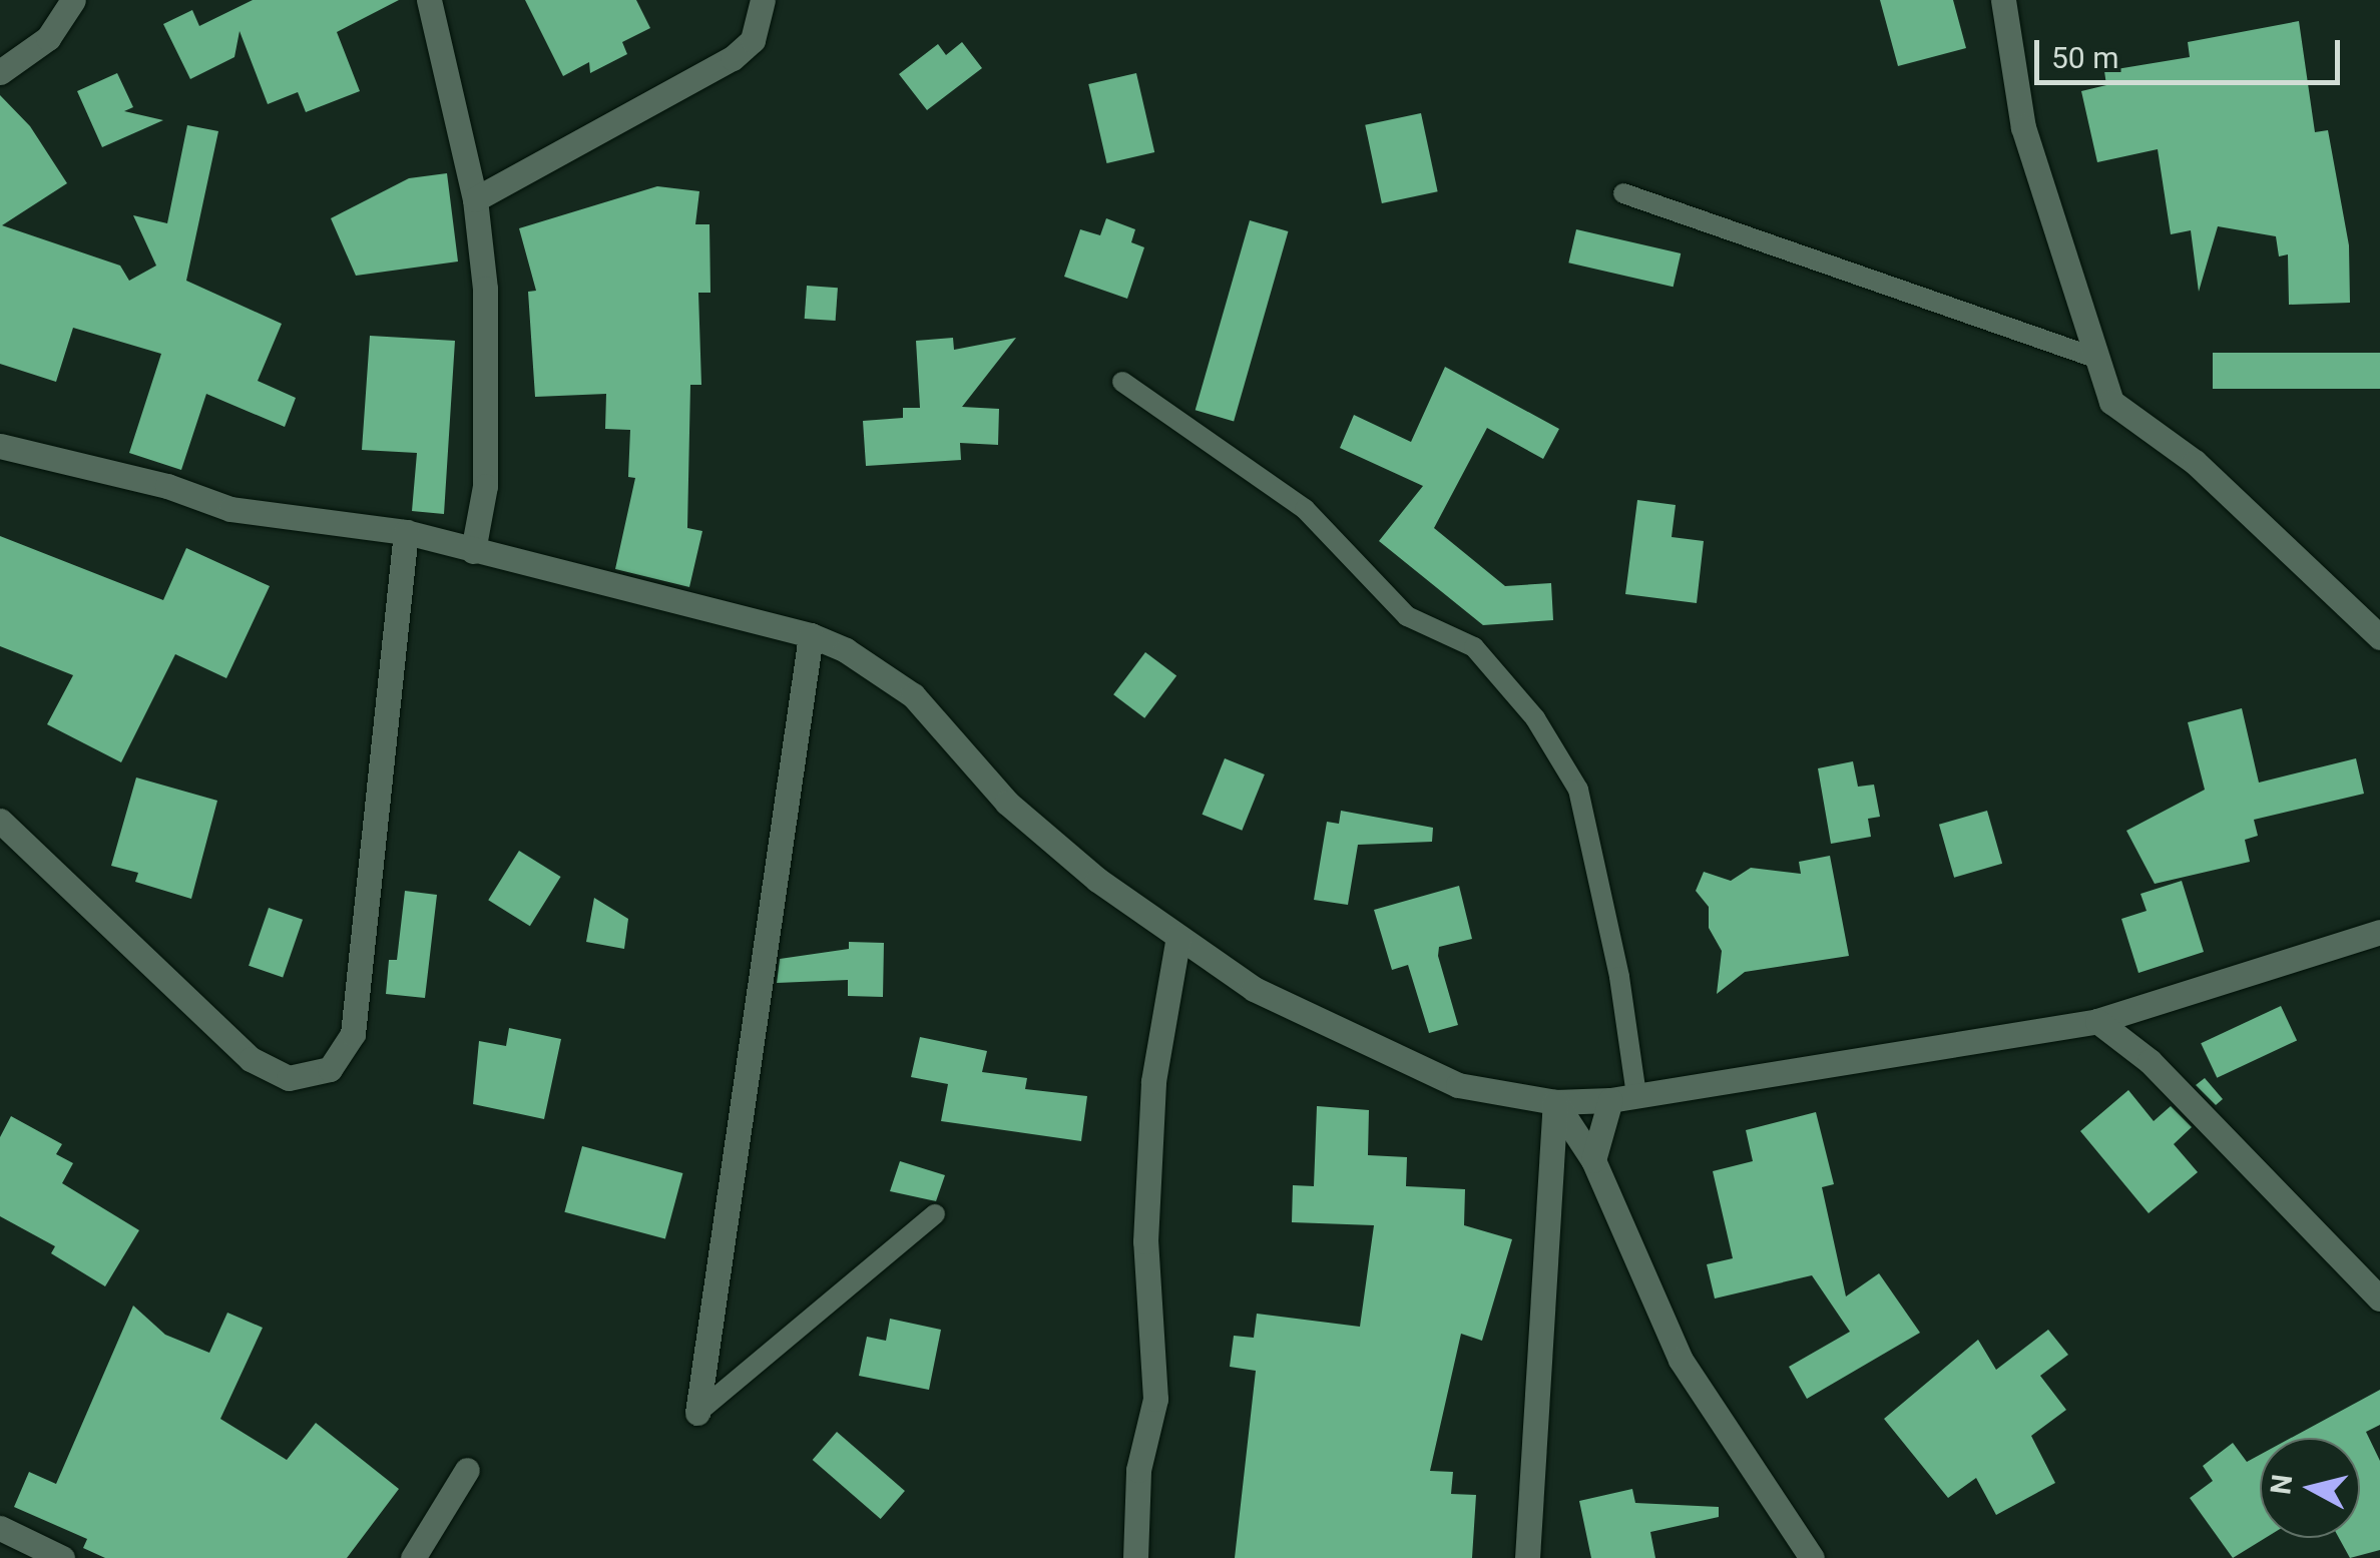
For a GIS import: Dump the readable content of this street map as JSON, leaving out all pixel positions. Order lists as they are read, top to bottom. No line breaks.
{"scale_bar":"50 m","north":"left"}
